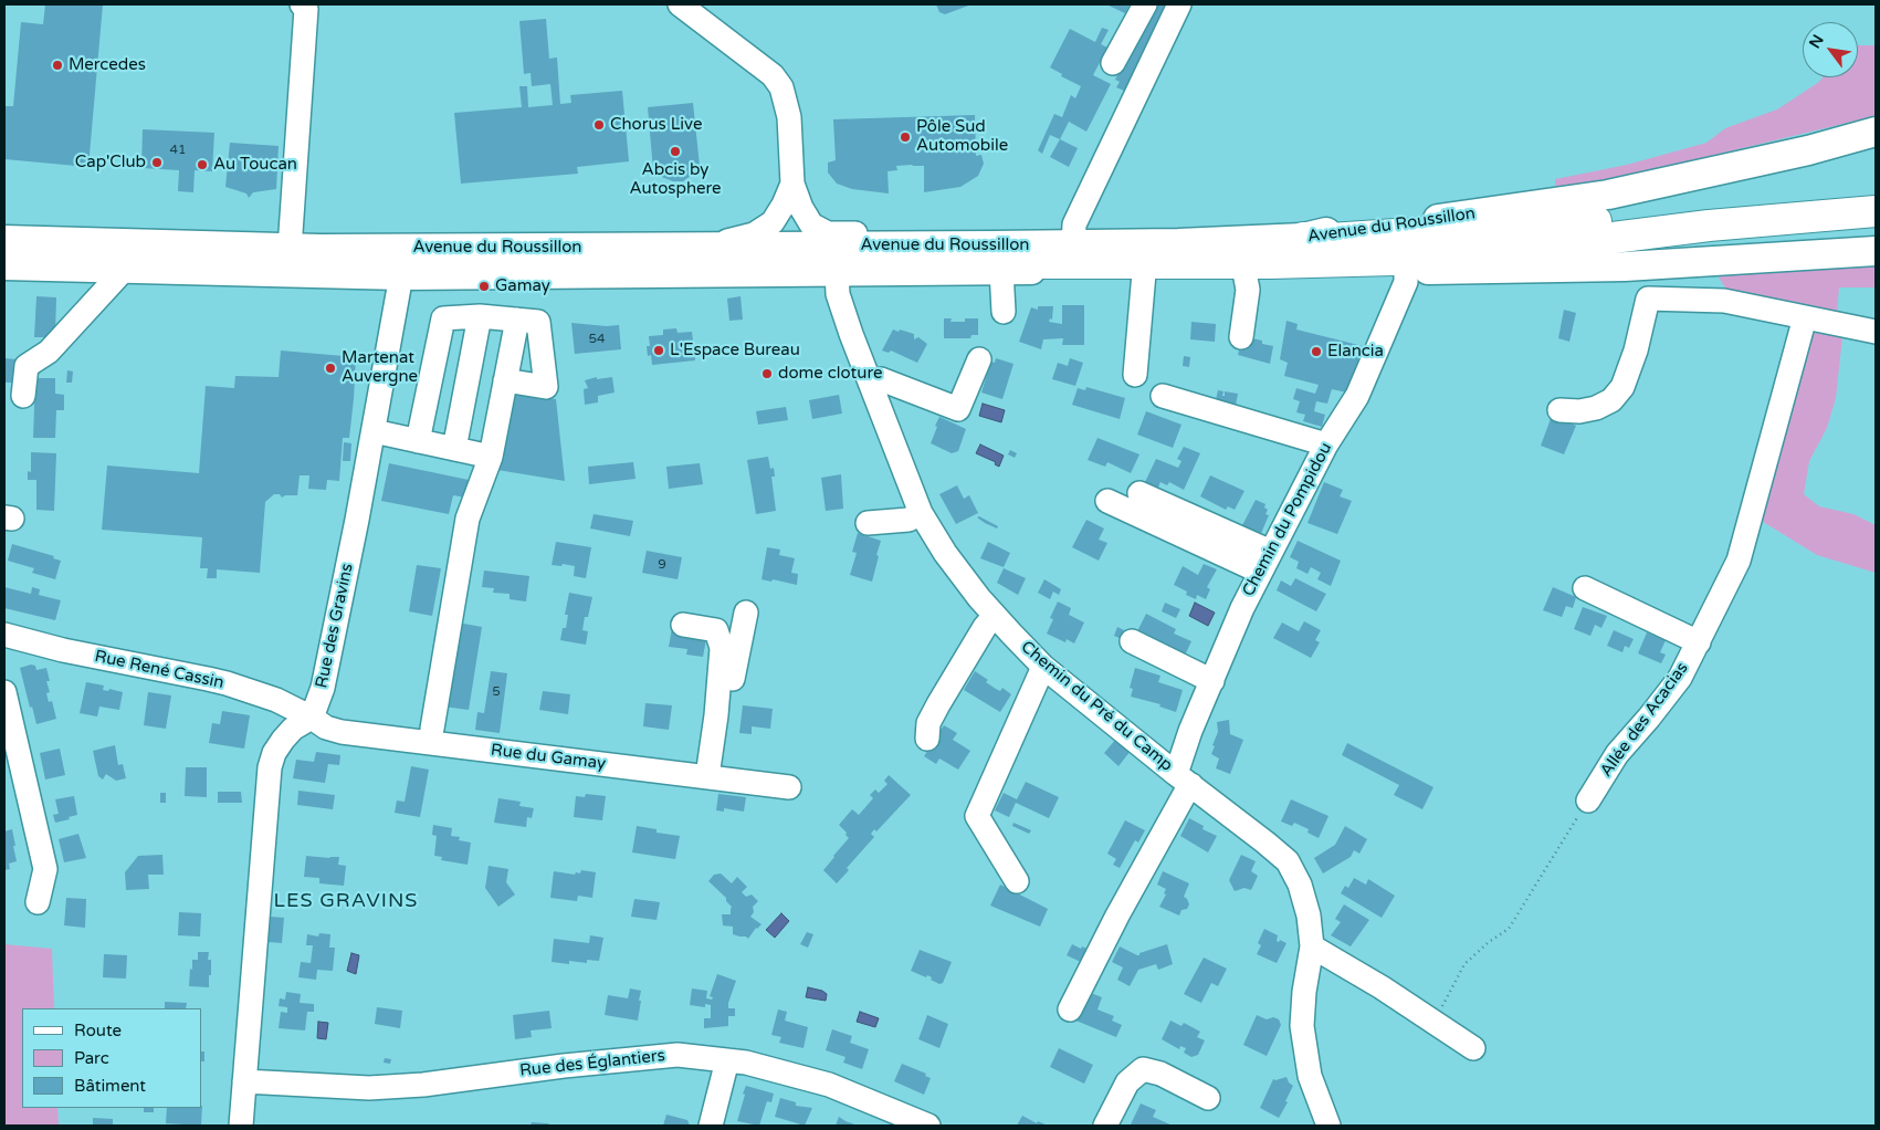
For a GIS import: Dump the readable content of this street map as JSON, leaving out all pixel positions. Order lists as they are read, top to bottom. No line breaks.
{"streets":{"main road":["Avenue du Roussillon"],"street":["Chemin du Pompidou","Rue des Gravins","Rue René Cassin","Chemin du Pré du Camp","Allée des Acacias","Rue du Gamay","Rue des Églantiers"]},"crossings":[["Avenue du Roussillon","Chemin du Pompidou"],["Avenue du Roussillon","Rue des Gravins"],["Avenue du Roussillon","Chemin du Pré du Camp"],["Chemin du Pompidou","Chemin du Pré du Camp"],["Rue des Gravins","Rue René Cassin"],["Rue des Gravins","Rue du Gamay"],["Rue René Cassin","Rue du Gamay"]],"districts":["LES GRAVINS"],"places":["Mercedes","Chorus Live","Pôle Sud Automobile","Abcis by Autosphere","Cap'Club","Au Toucan","Gamay","L'Espace Bureau","Elancia","Martenat Auvergne","dome cloture"],"house_numbers":["41","54","9","5"],"legend":["Route","Parc","Bâtiment"],"north":"top left"}
